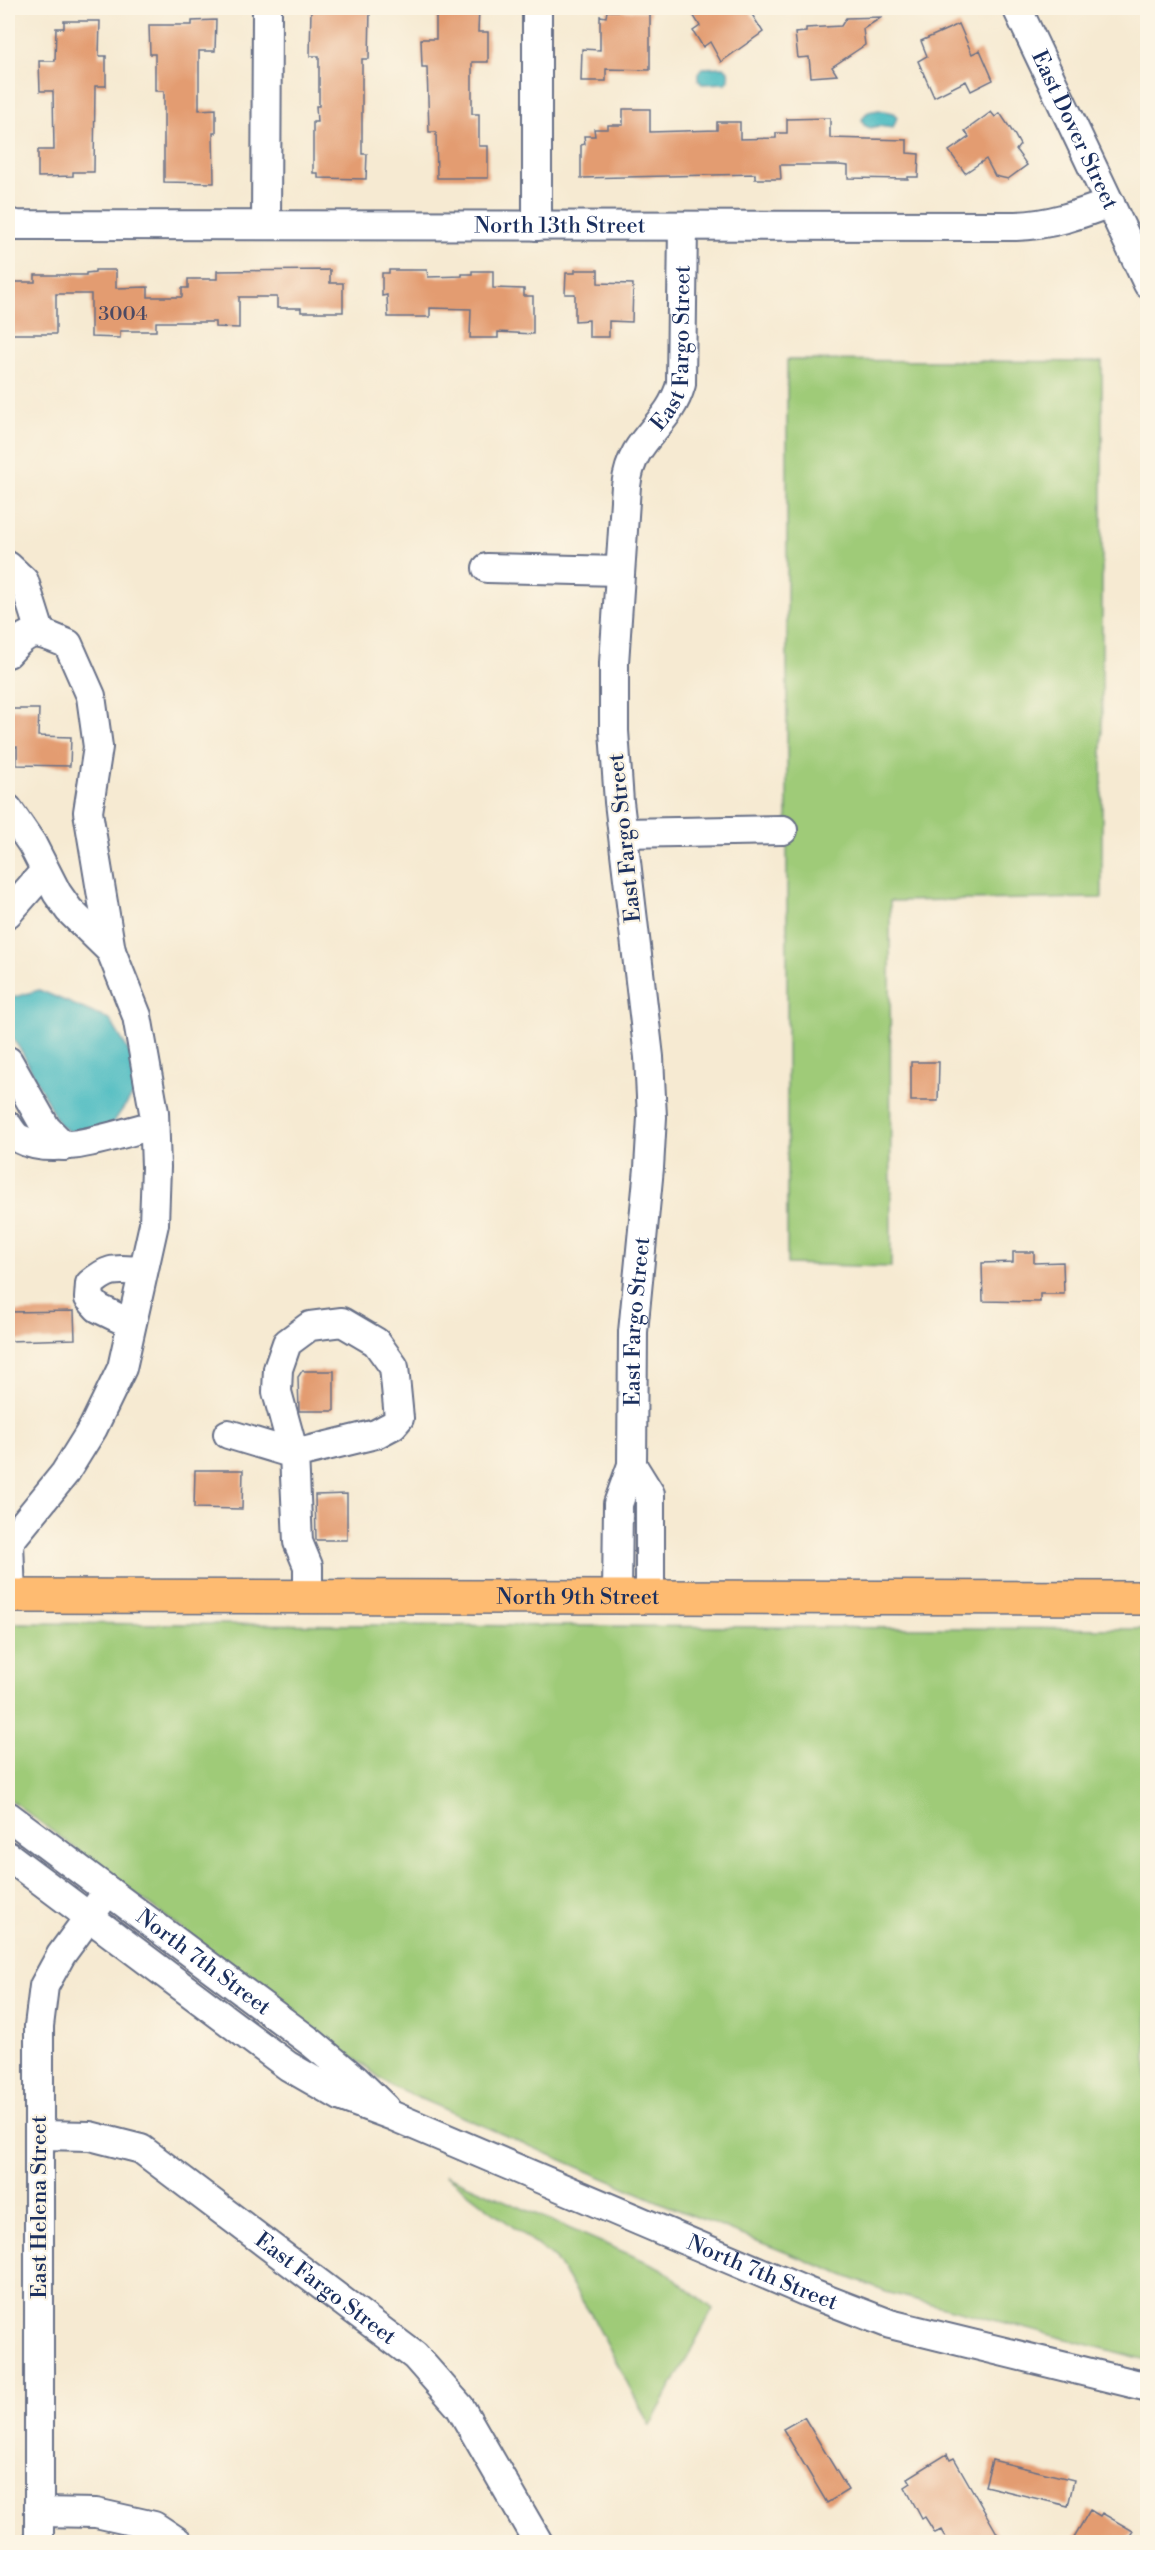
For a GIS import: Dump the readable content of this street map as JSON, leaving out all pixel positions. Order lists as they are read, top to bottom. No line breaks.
{"streets":{"main road":["North 9th Street"],"street":["East Dover Street","North 13th Street","East Fargo Street","North 7th Street","East Helena Street"]},"crossings":[["East Dover Street","North 13th Street"],["North 13th Street","East Fargo Street"],["East Fargo Street","North 9th Street"],["East Fargo Street","East Helena Street"],["North 7th Street","East Helena Street"]],"house_numbers":["3004"]}
